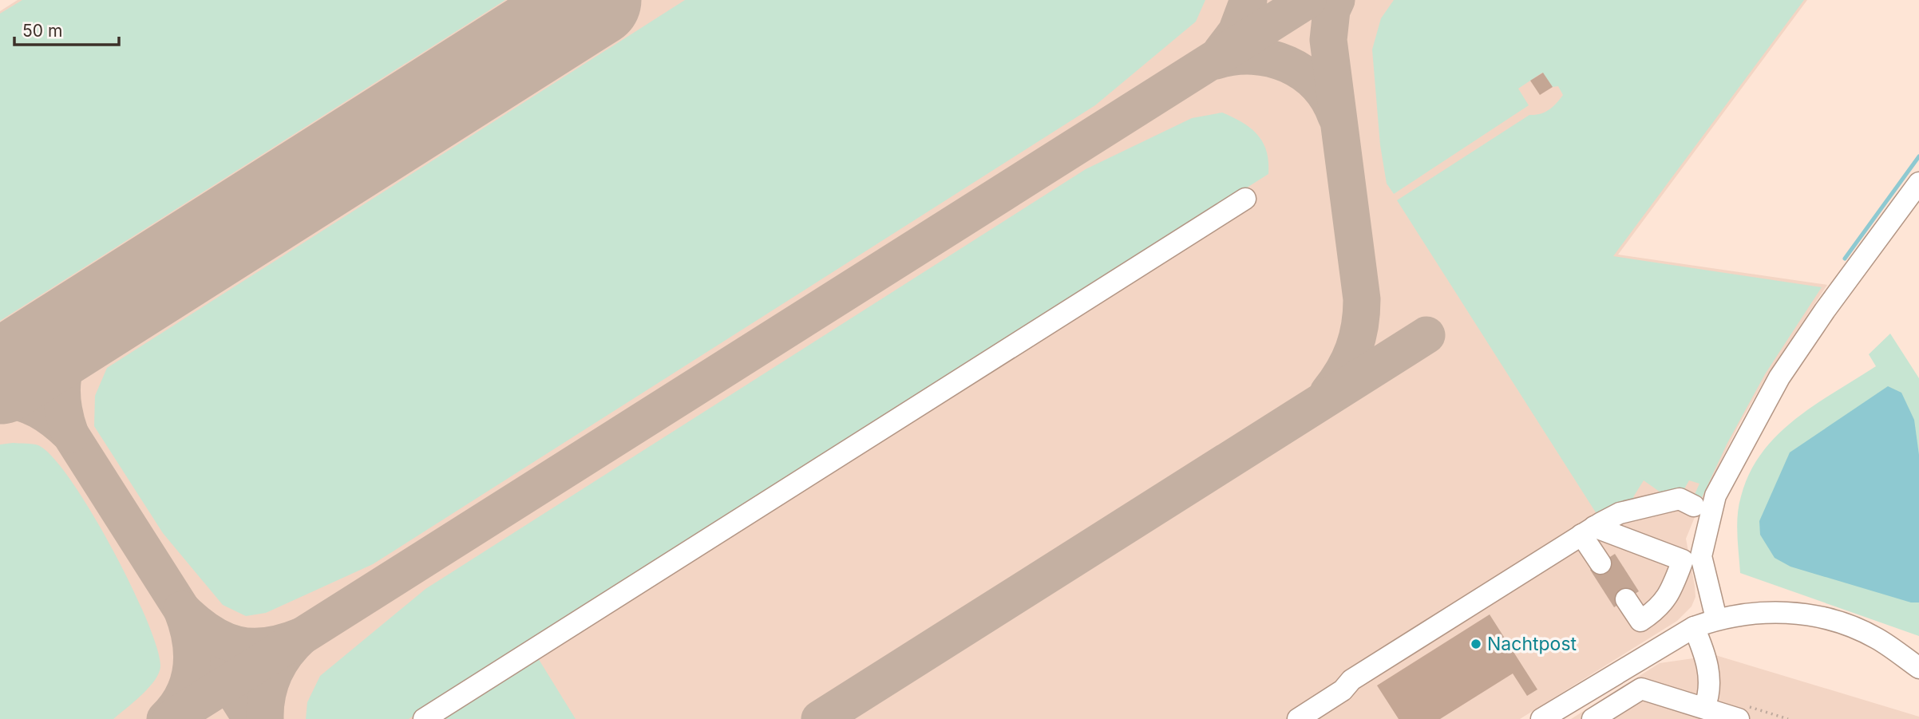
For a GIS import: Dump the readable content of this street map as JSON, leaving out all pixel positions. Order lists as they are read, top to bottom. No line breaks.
{"places":["Nachtpost"],"scale_bar":"50 m"}
